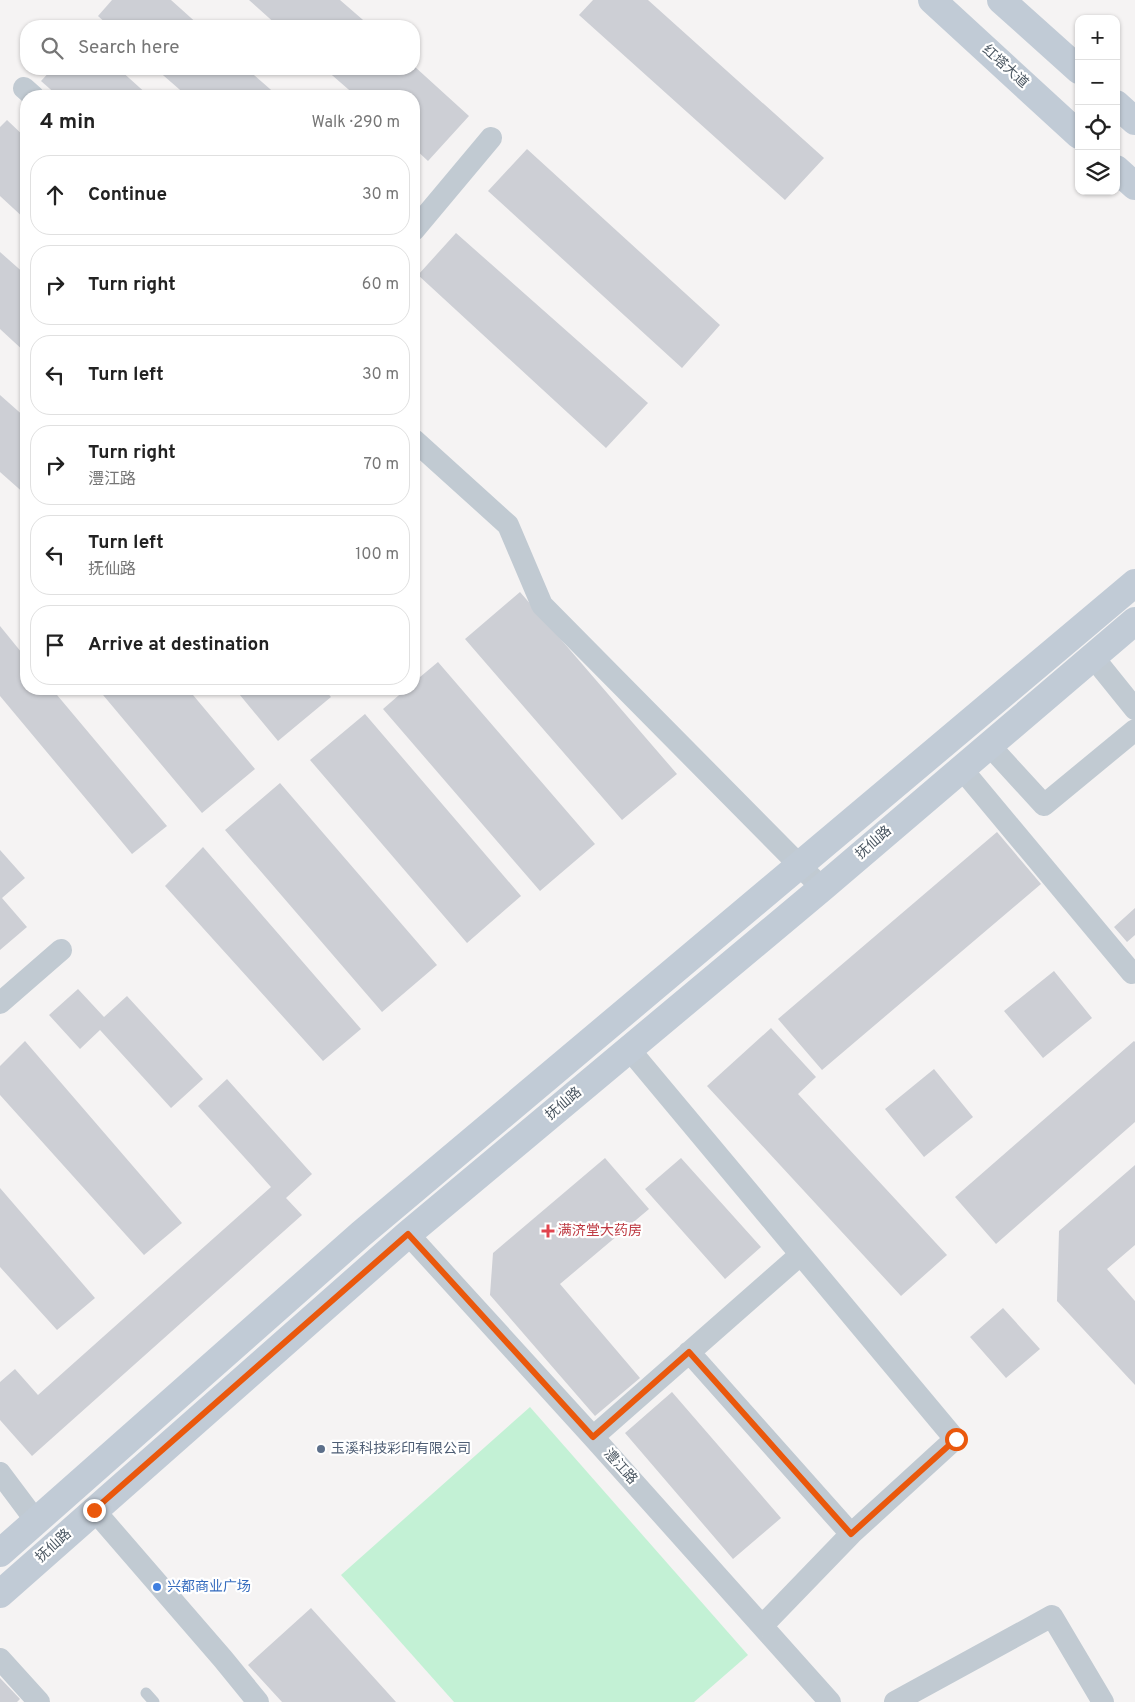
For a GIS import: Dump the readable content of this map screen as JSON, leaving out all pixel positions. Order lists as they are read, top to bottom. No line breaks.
{"streets":{"main road":["红塔大道","抚仙路"],"street":["澧江路"]},"crossings":[["抚仙路","澧江路"]],"places":{"health":["满济堂大药房"],"other":["玉溪科技彩印有限公司","兴都商业广场"]},"page":{"map_buttons":["+","−"],"search":"Search here","heading":["4 min","Walk · 290 m"],"list":[["Continue","30 m"],["Turn right","60 m"],["Turn left","30 m"],["Turn right","澧江路","70 m"],["Turn left","抚仙路","100 m"],"Arrive at destination"]}}
